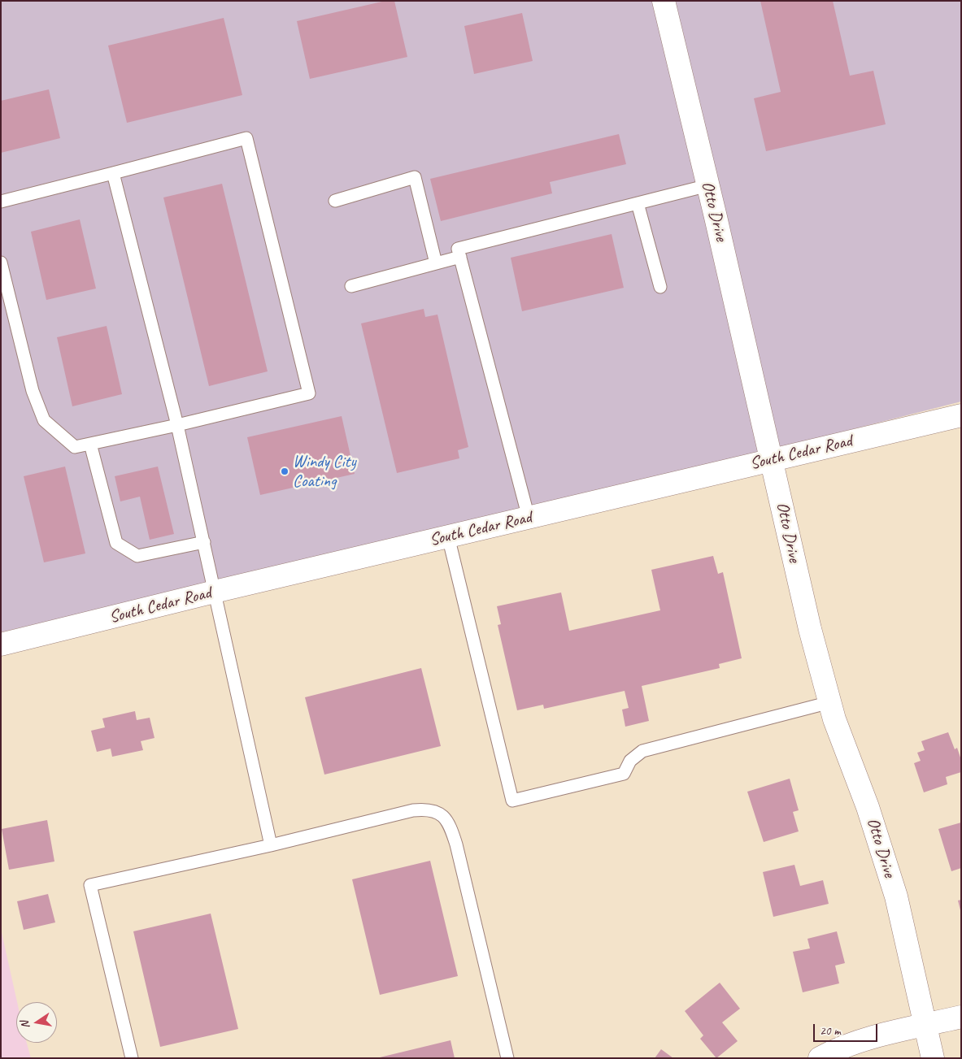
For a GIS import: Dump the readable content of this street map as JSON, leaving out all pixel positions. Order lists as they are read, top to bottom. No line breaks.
{"streets":{"street":["Otto Drive","South Cedar Road"]},"crossings":[["Otto Drive","South Cedar Road"]],"places":["Windy City Coating"],"scale_bar":"20 m","north":"left"}
